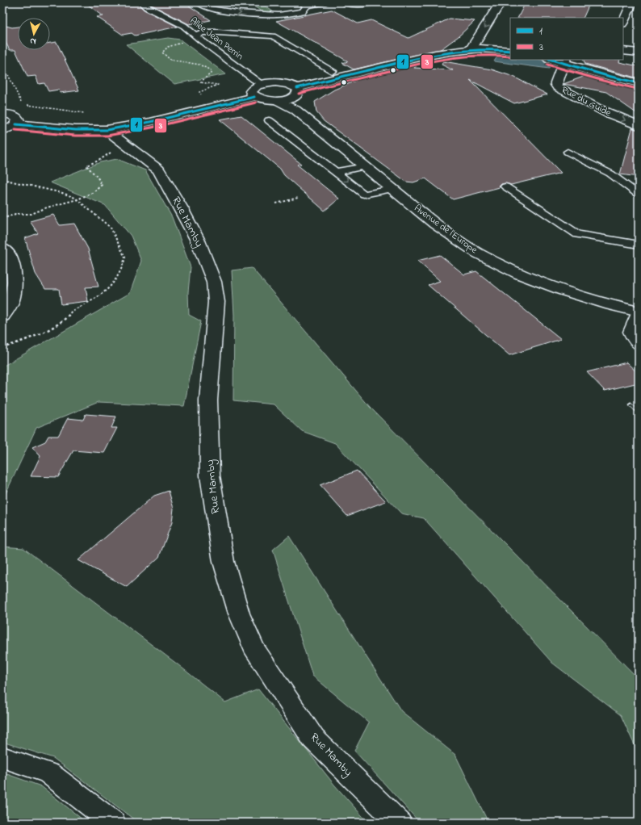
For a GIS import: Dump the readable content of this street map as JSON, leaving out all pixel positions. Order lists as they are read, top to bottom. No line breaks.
{"streets":{"street":["Rue du Guide","Rue Mamby","Avenue de l'Europe"],"lane":["Allée Jean Perrin"]},"lines":["transit line 1","transit line 3"],"legend":["1","3"],"north":"bottom"}
